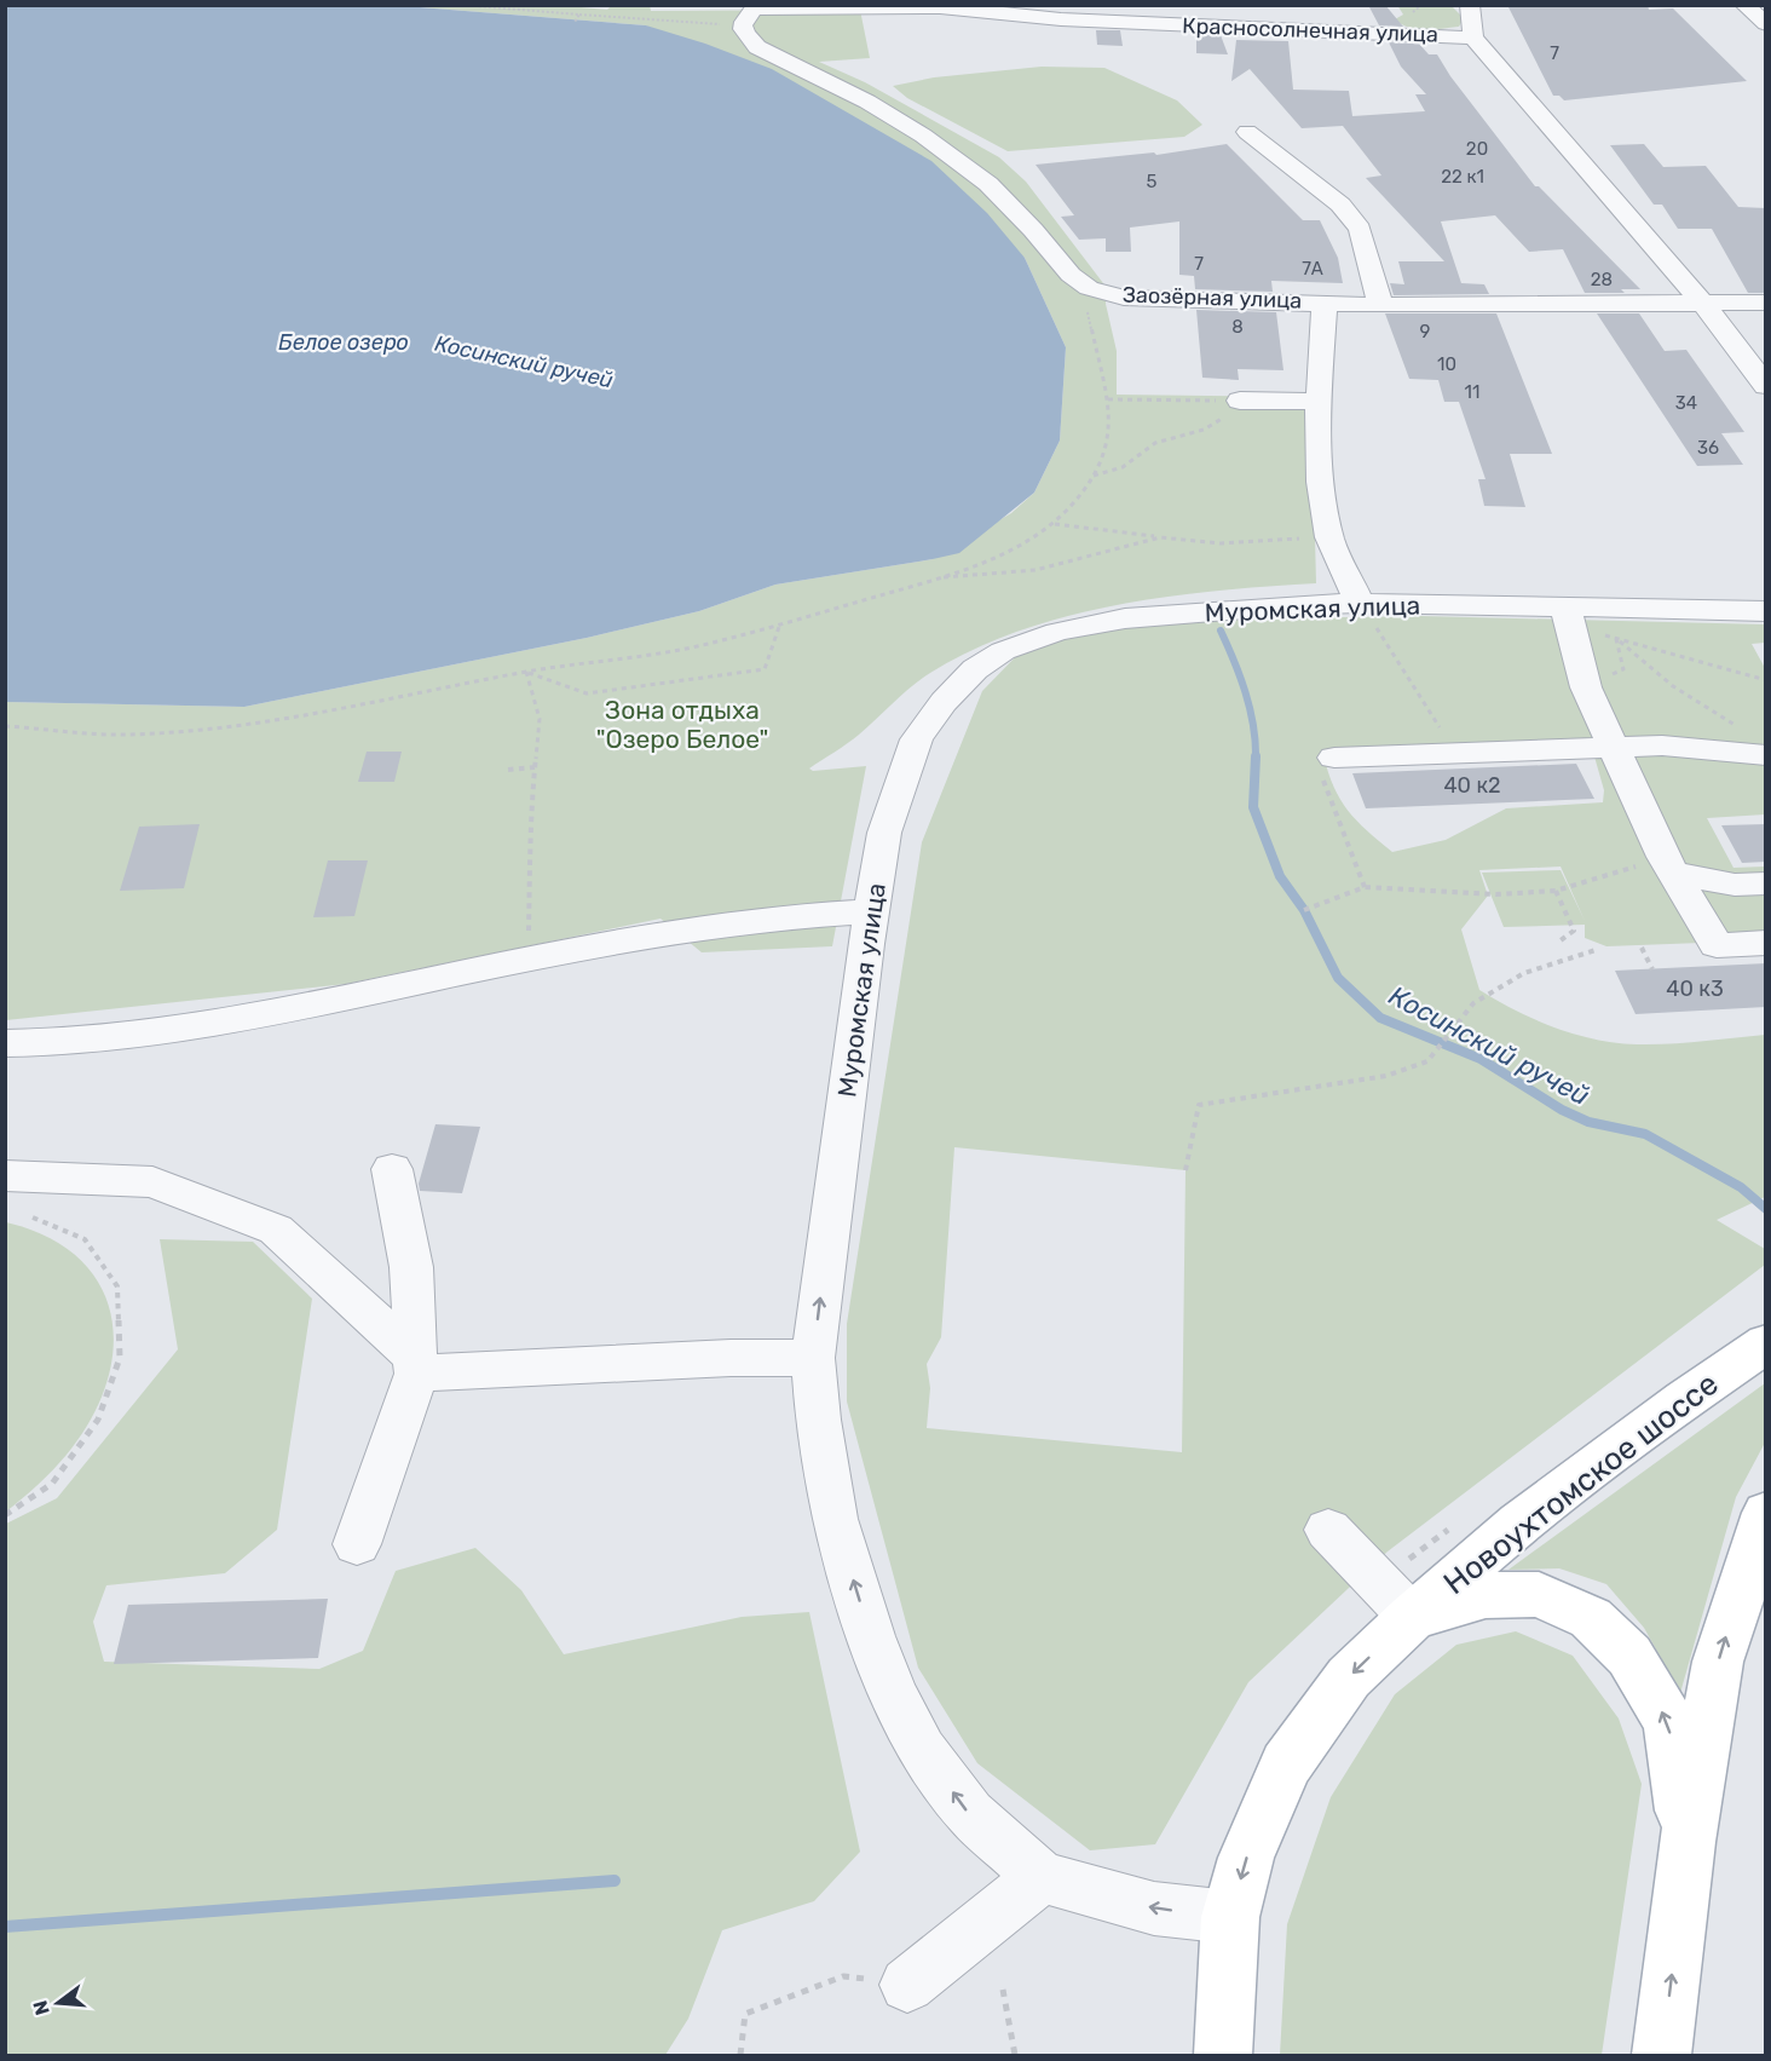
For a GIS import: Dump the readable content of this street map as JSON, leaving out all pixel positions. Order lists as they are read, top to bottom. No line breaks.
{"streets":{"main road":["Новоухтомское шоссе"],"street":["Красносолнечная улица","Заозёрная улица","Муромская улица"]},"crossings":[["Красносолнечная улица","Заозёрная улица"],["Муромская улица","Новоухтомское шоссе"]],"one_way":["Муромская улица","Новоухтомское шоссе"],"water":["Белое озеро","Косинский ручей"],"parks":["Зона отдыха \"Озеро Белое\""],"house_numbers":["7","20","22 к1","5","7","7А","28","8","9","10","11","34","36","40 к2","40 к3"],"north":"left"}
